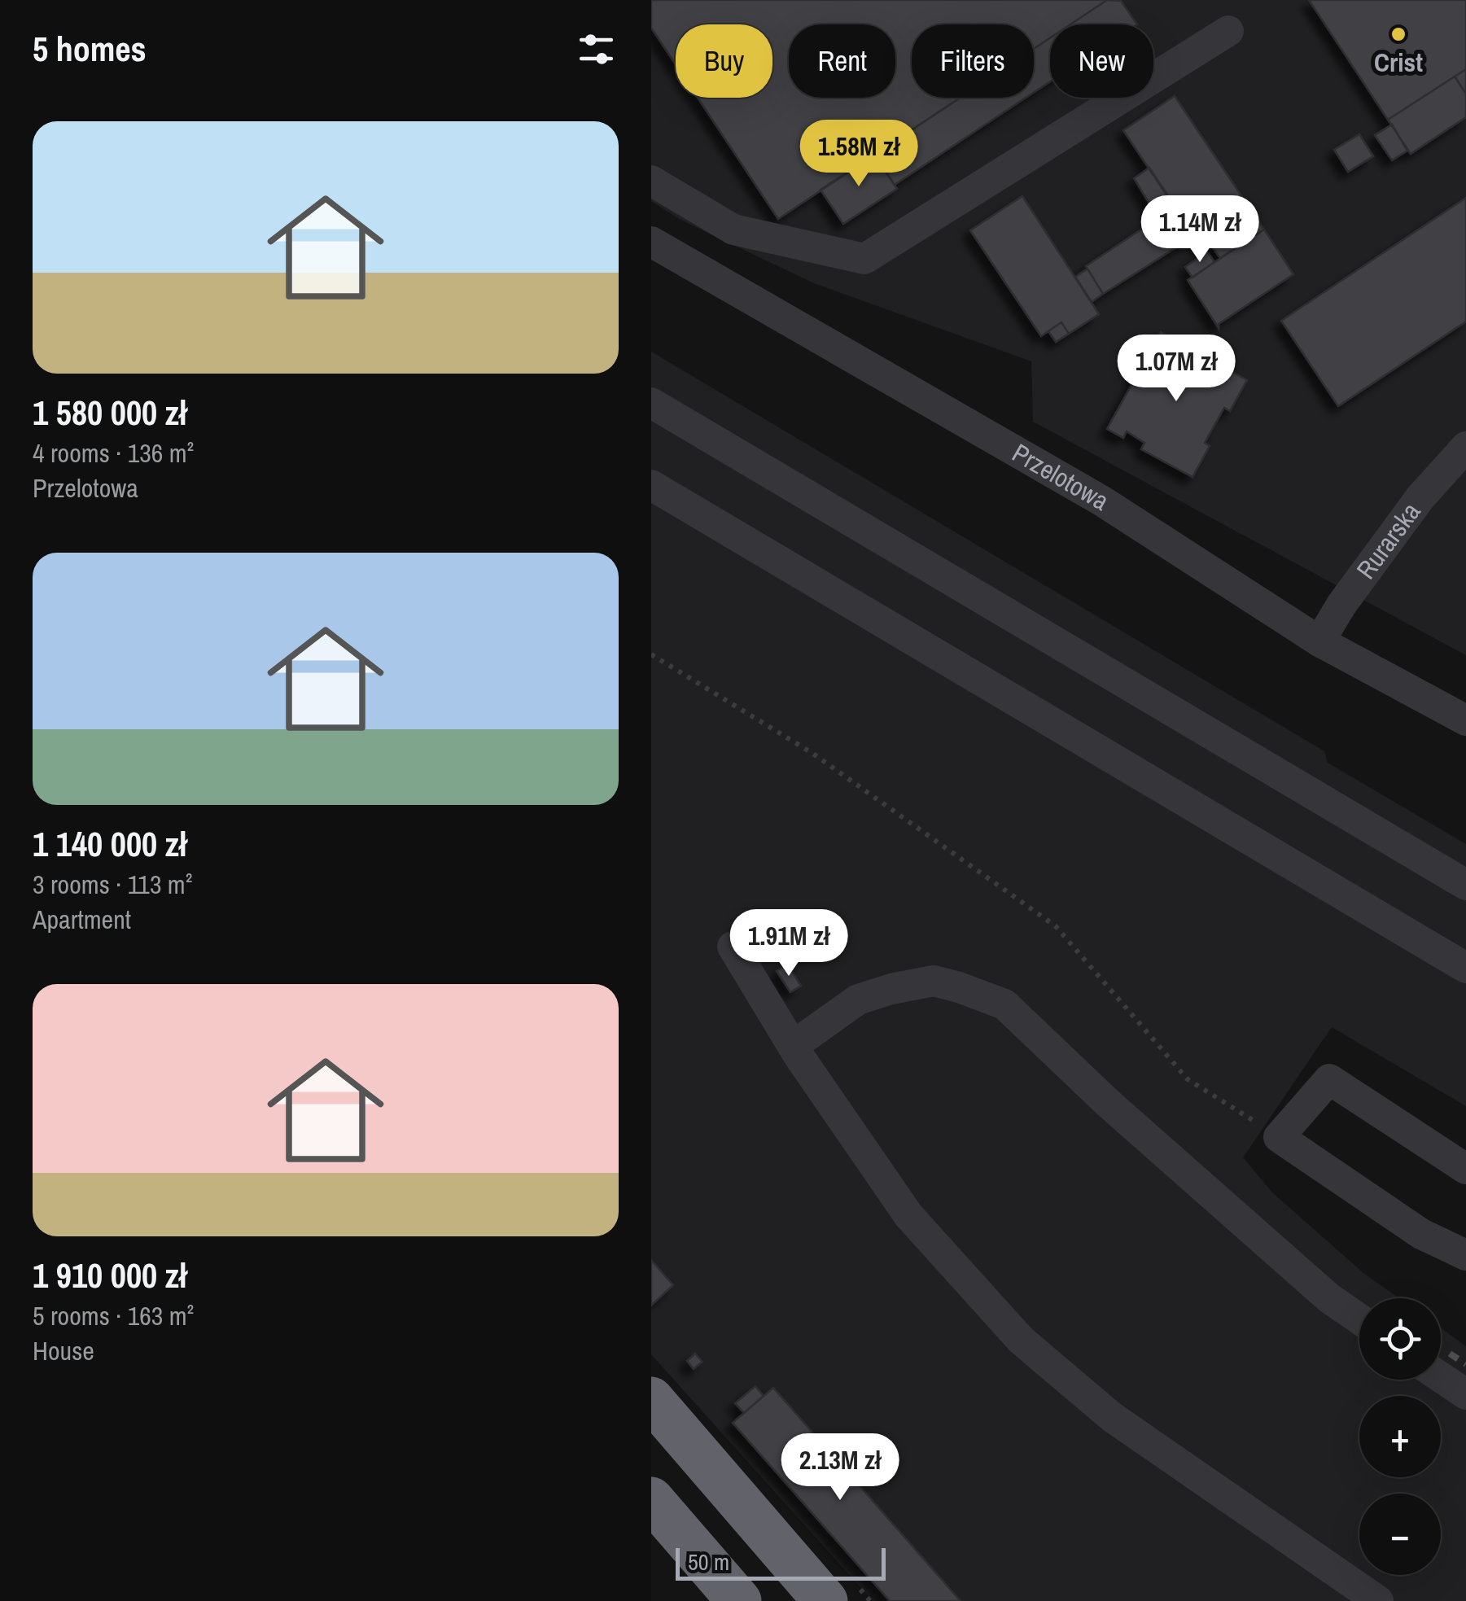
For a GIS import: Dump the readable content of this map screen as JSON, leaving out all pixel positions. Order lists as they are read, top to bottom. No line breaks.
{"streets":{"street":["Przelotowa","Rurarska"]},"crossings":[["Przelotowa","Rurarska"]],"places":["Crist"],"scale_bar":"50 m","page":{"heading":"5 homes","chip":["Buy","Rent","Filters","New"],"list":[{"name":"1 580 000 zł","note":"4 rooms · 136 m² · Przelotowa"},{"name":"1 140 000 zł","note":"3 rooms · 113 m² · Apartment"},{"name":"1 910 000 zł","note":"5 rooms · 163 m² · House"}],"price":["1.58M zł","1.14M zł","1.07M zł","1.91M zł","2.13M zł"],"map_buttons":["+","−"],"scale":"50 m"}}
